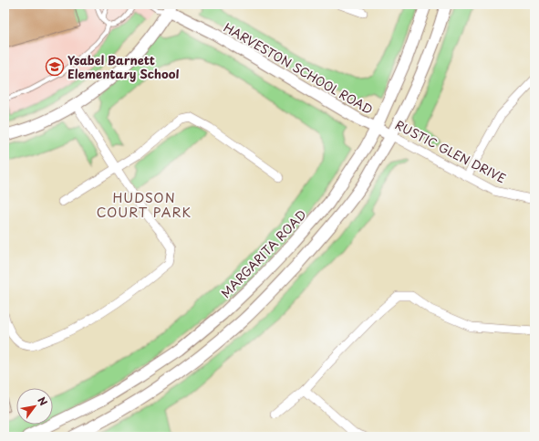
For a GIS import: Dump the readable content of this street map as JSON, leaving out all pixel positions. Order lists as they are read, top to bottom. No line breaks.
{"streets":{"main road":["HARVESTON SCHOOL ROAD","RUSTIC GLEN DRIVE","MARGARITA ROAD"]},"crossings":[["HARVESTON SCHOOL ROAD","RUSTIC GLEN DRIVE"],["HARVESTON SCHOOL ROAD","MARGARITA ROAD"],["RUSTIC GLEN DRIVE","MARGARITA ROAD"]],"districts":["HUDSON COURT PARK"],"places":{"school or university":["Ysabel Barnett Elementary School"]},"north":"top right"}
